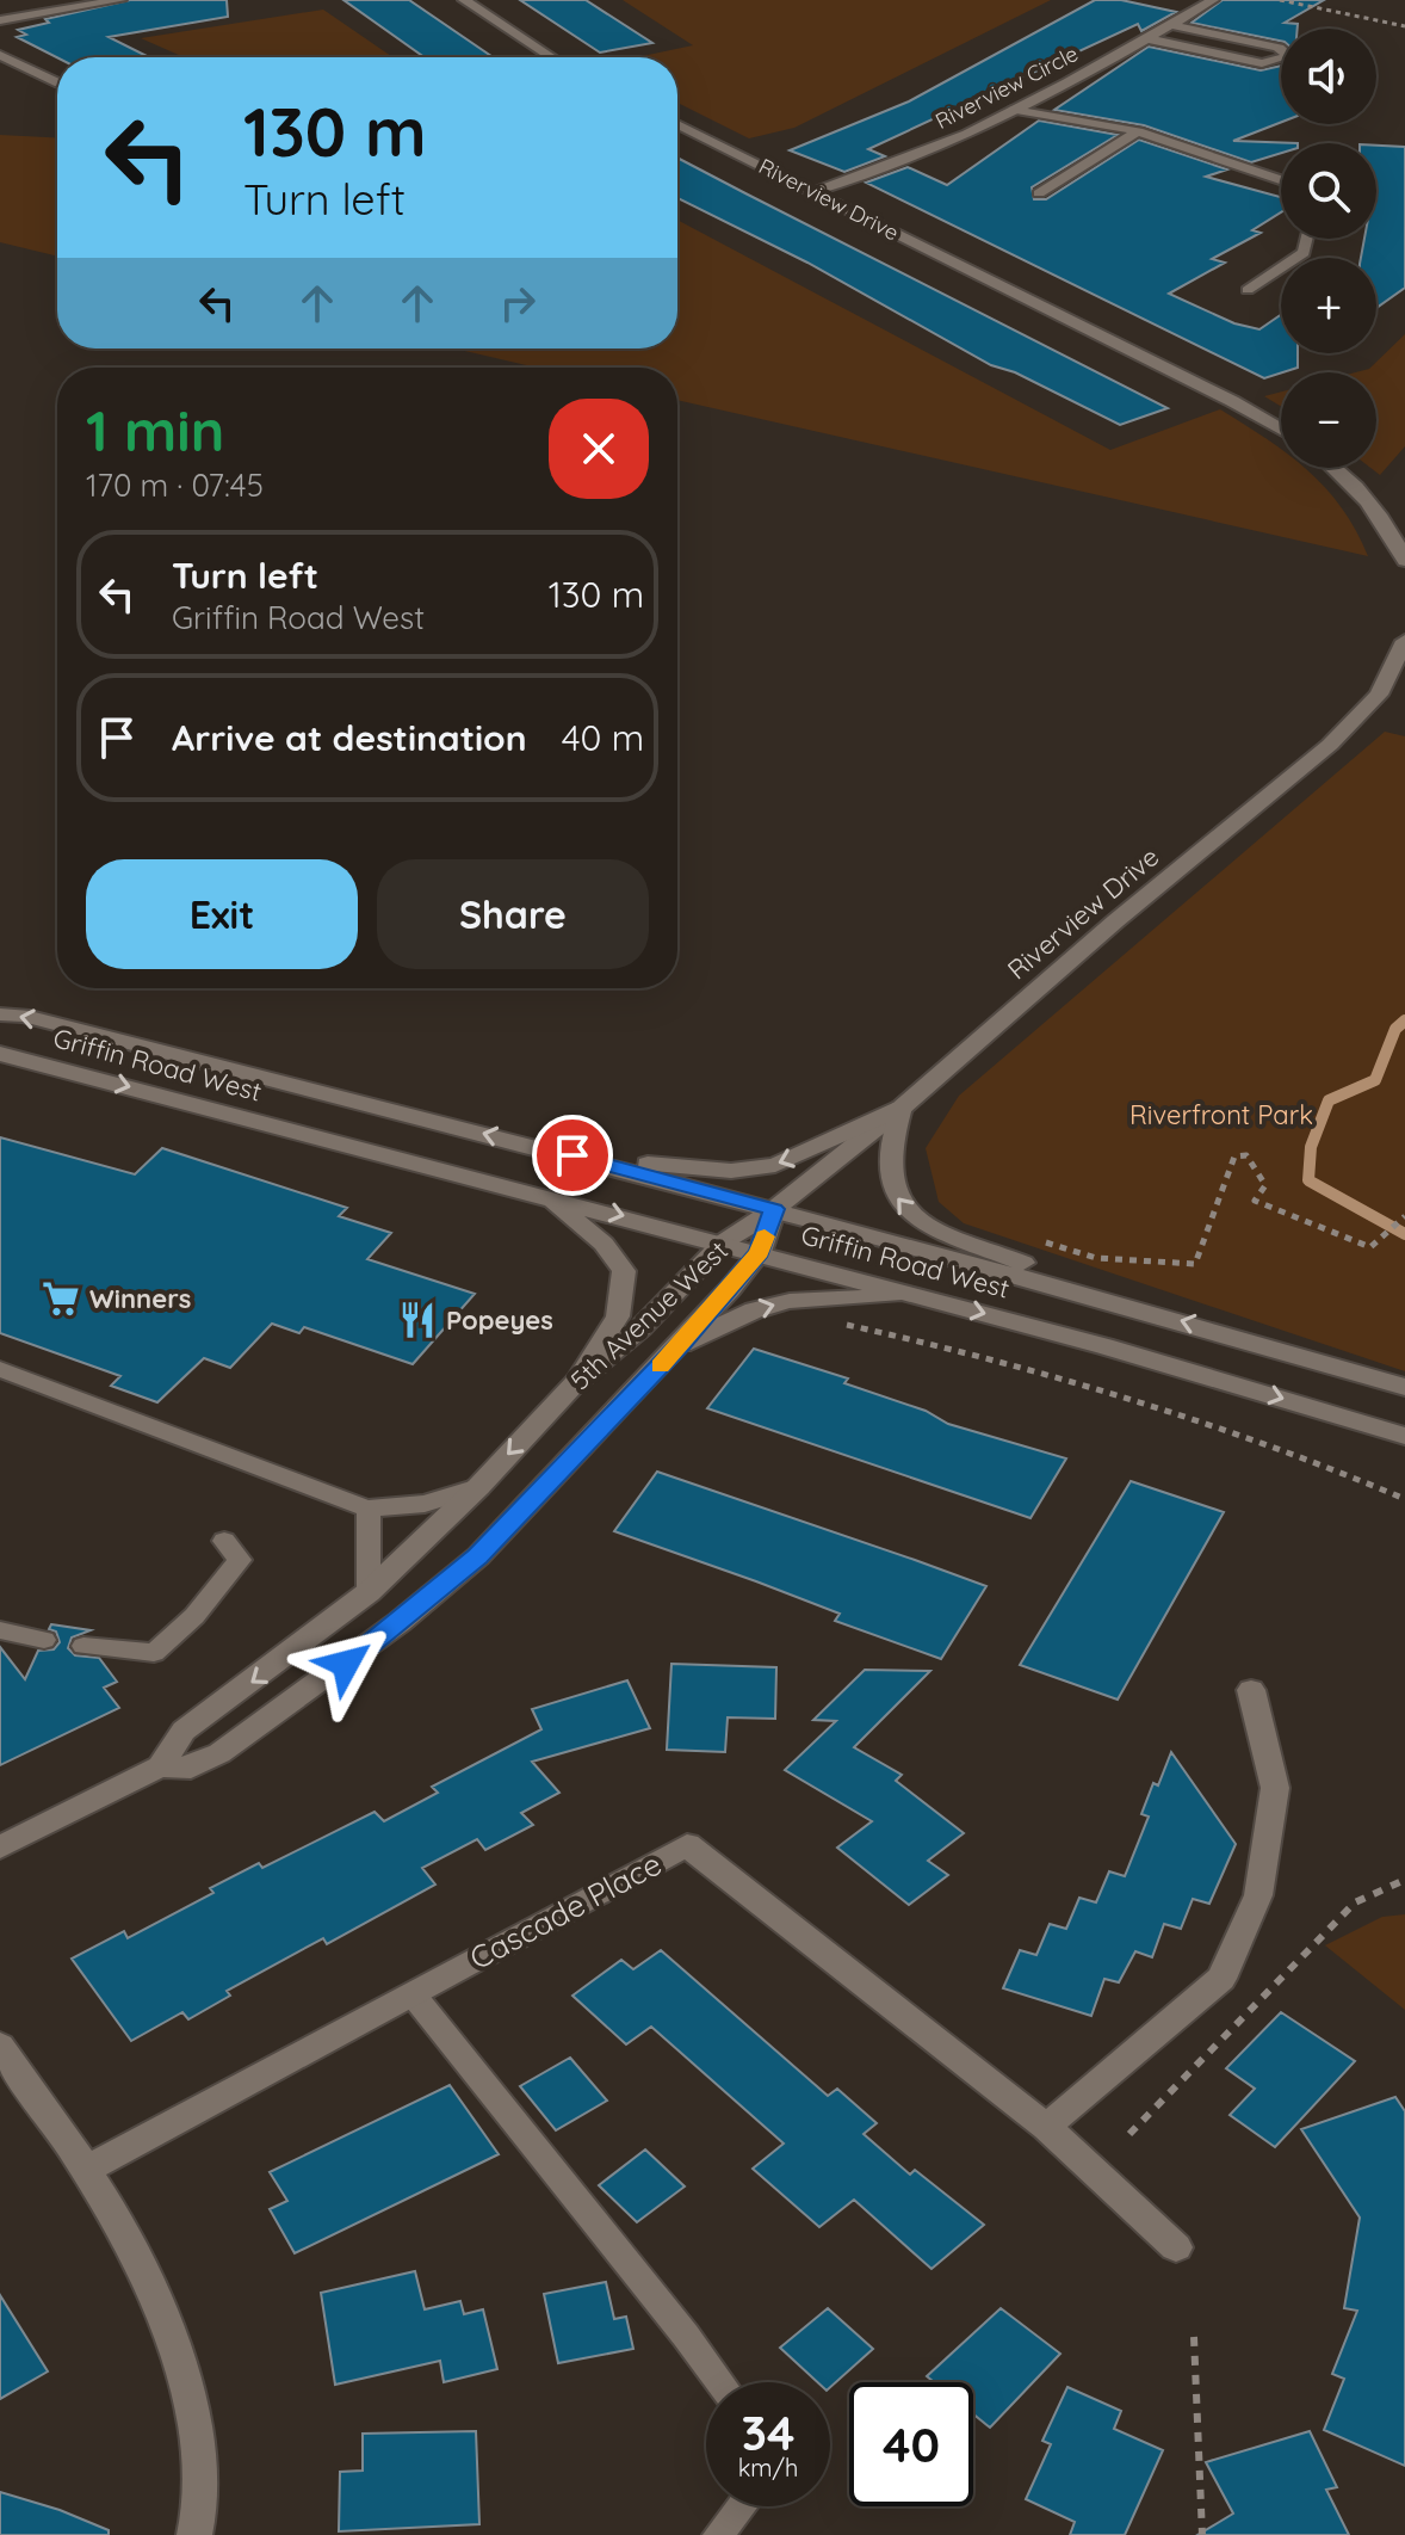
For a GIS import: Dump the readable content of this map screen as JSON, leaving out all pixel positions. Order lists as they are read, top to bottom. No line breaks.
{"streets":{"street":["Riverview Circle","Riverview Drive","Griffin Road West","5th Avenue West","Cascade Place"]},"crossings":[["Riverview Circle","Riverview Drive"],["Riverview Drive","Griffin Road West"],["Riverview Drive","5th Avenue West"],["Griffin Road West","5th Avenue West"]],"parks":["Riverfront Park"],"places":{"supermarket":["Winners"],"restaurant":["Popeyes"]},"page":{"map_buttons":["+","−"],"turn":["130 m","Turn left"],"heading":["1 min","170 m · 07:45"],"list":[{"name":"Turn left","note":"Griffin Road West","value":"130 m"},{"name":"Arrive at destination","value":"40 m"}],"buttons":["Exit","Share"],"speed":"34 km/h","limit":"40"}}
